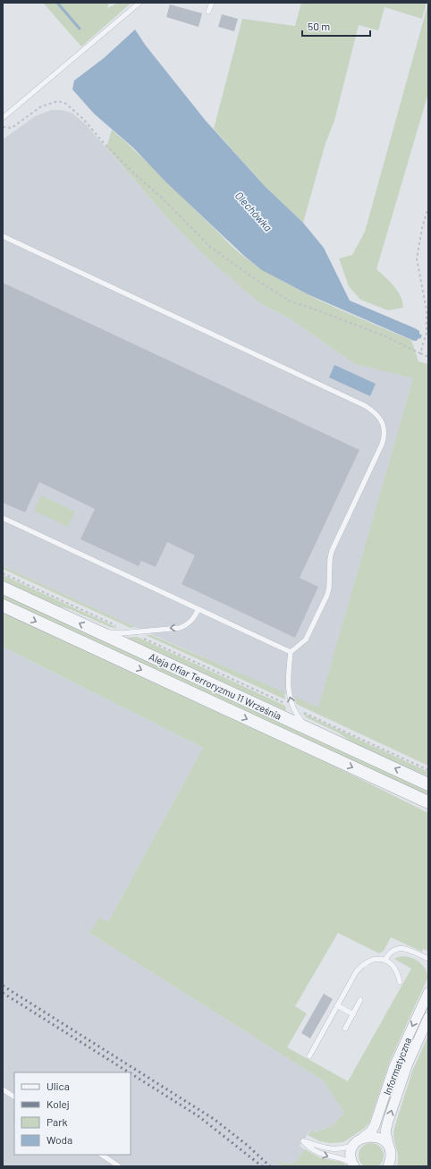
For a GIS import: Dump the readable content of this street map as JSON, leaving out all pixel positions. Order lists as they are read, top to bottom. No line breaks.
{"streets":{"street":["Aleja Ofiar Terroryzmu 11 Września","Informatyczna"]},"water":["Olechówka"],"legend":["Ulica","Kolej","Park","Woda"],"scale_bar":"50 m"}
